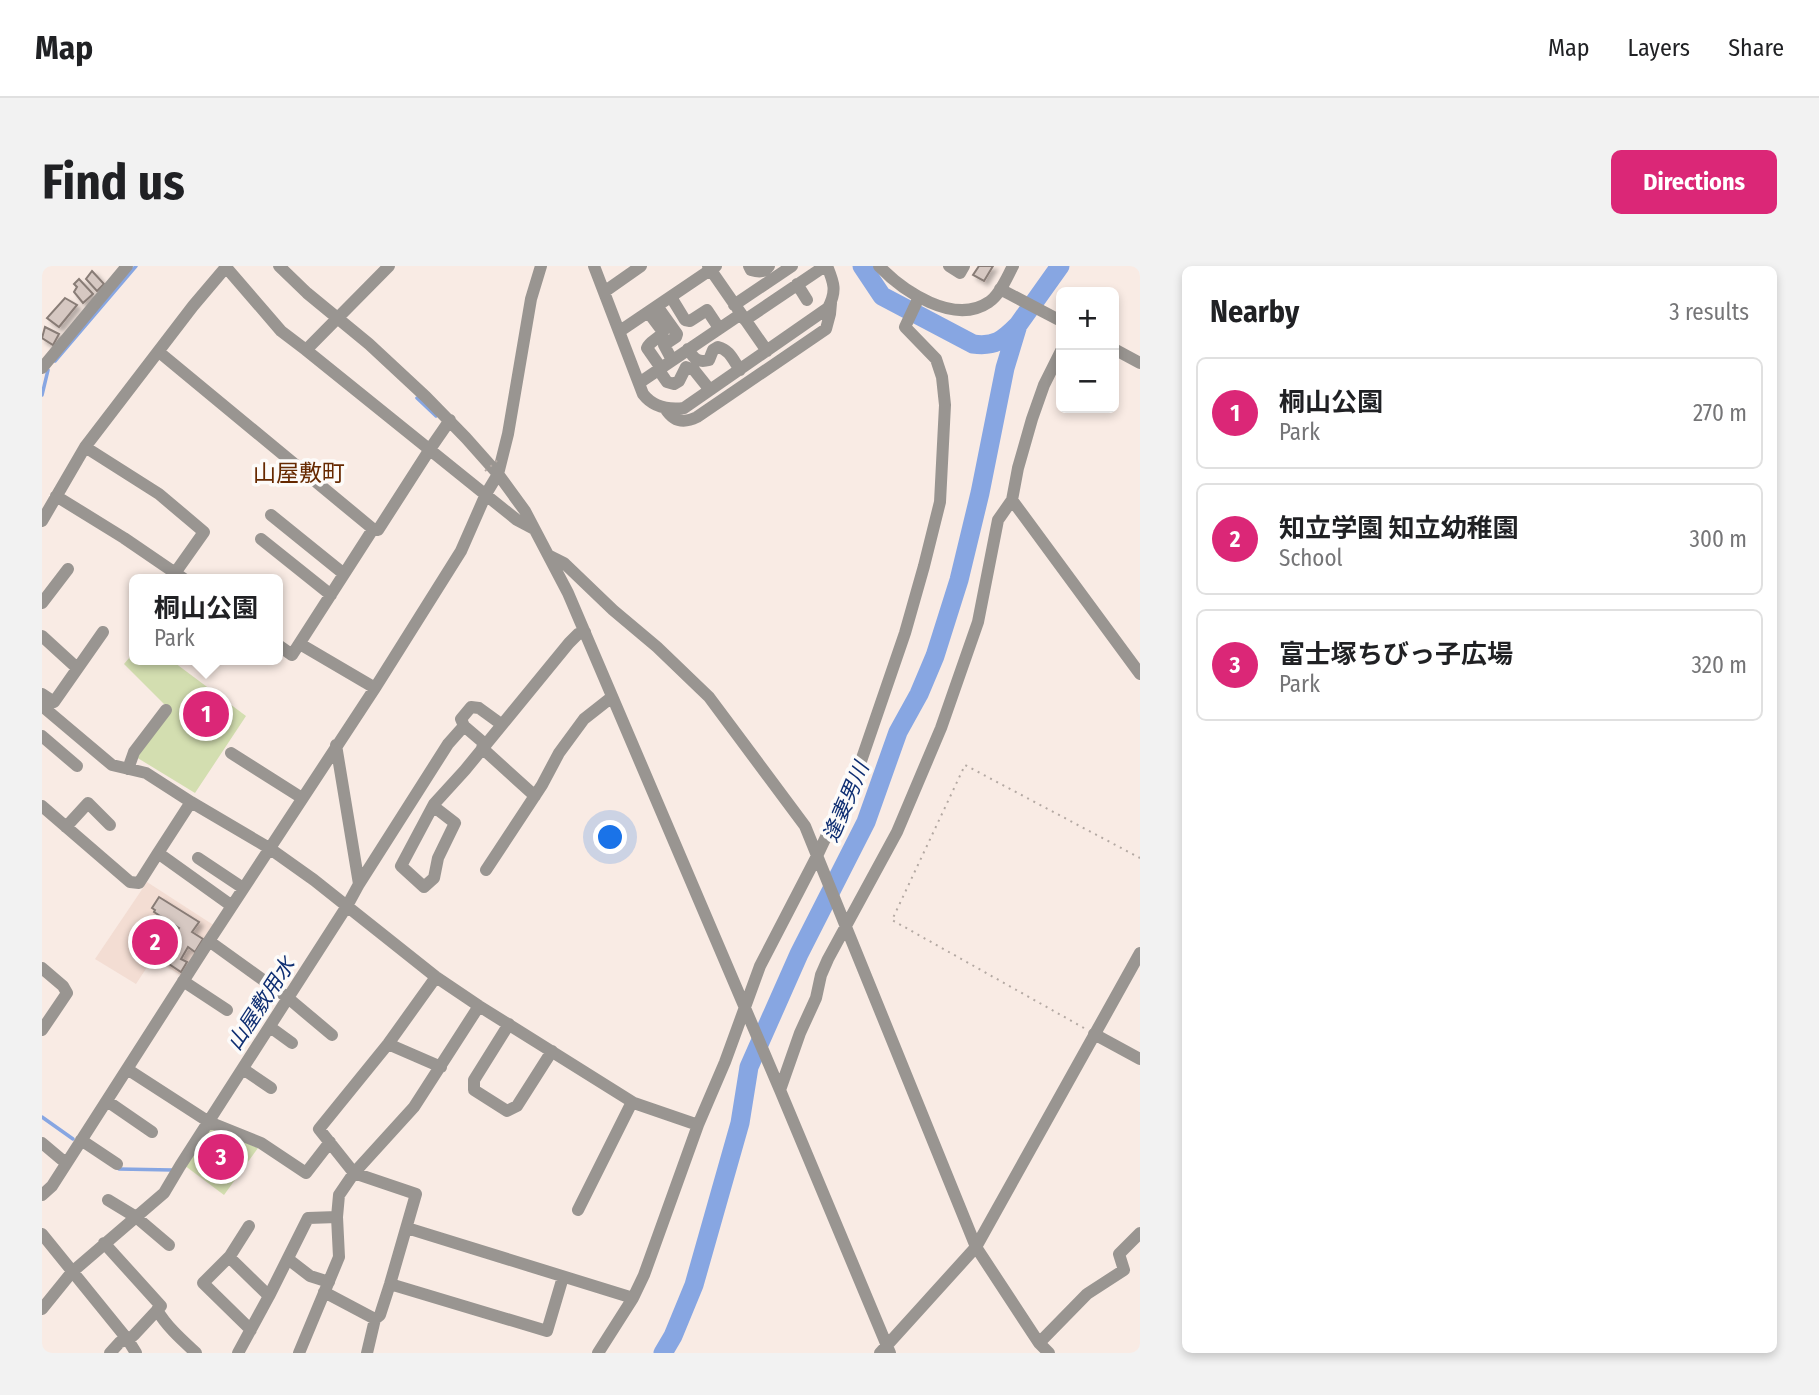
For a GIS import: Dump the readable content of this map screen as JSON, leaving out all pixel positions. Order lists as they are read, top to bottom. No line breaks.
{"districts":["山屋敷町"],"water":["逢妻男川","山屋敷用水"],"page":{"header":"Map","nav":["Map","Layers","Share"],"buttons":"Directions","title":"Find us","heading":["Nearby","3 results"],"map_buttons":["+","−"],"list":[{"mark":"1","name":"桐山公園","note":"Park","value":"270 m"},{"mark":"2","name":"知立学園 知立幼稚園","note":"School","value":"300 m"},{"mark":"3","name":"富士塚ちびっ子広場","note":"Park","value":"320 m"}],"popup":["桐山公園","Park"],"pins":["1","2","3"]}}
